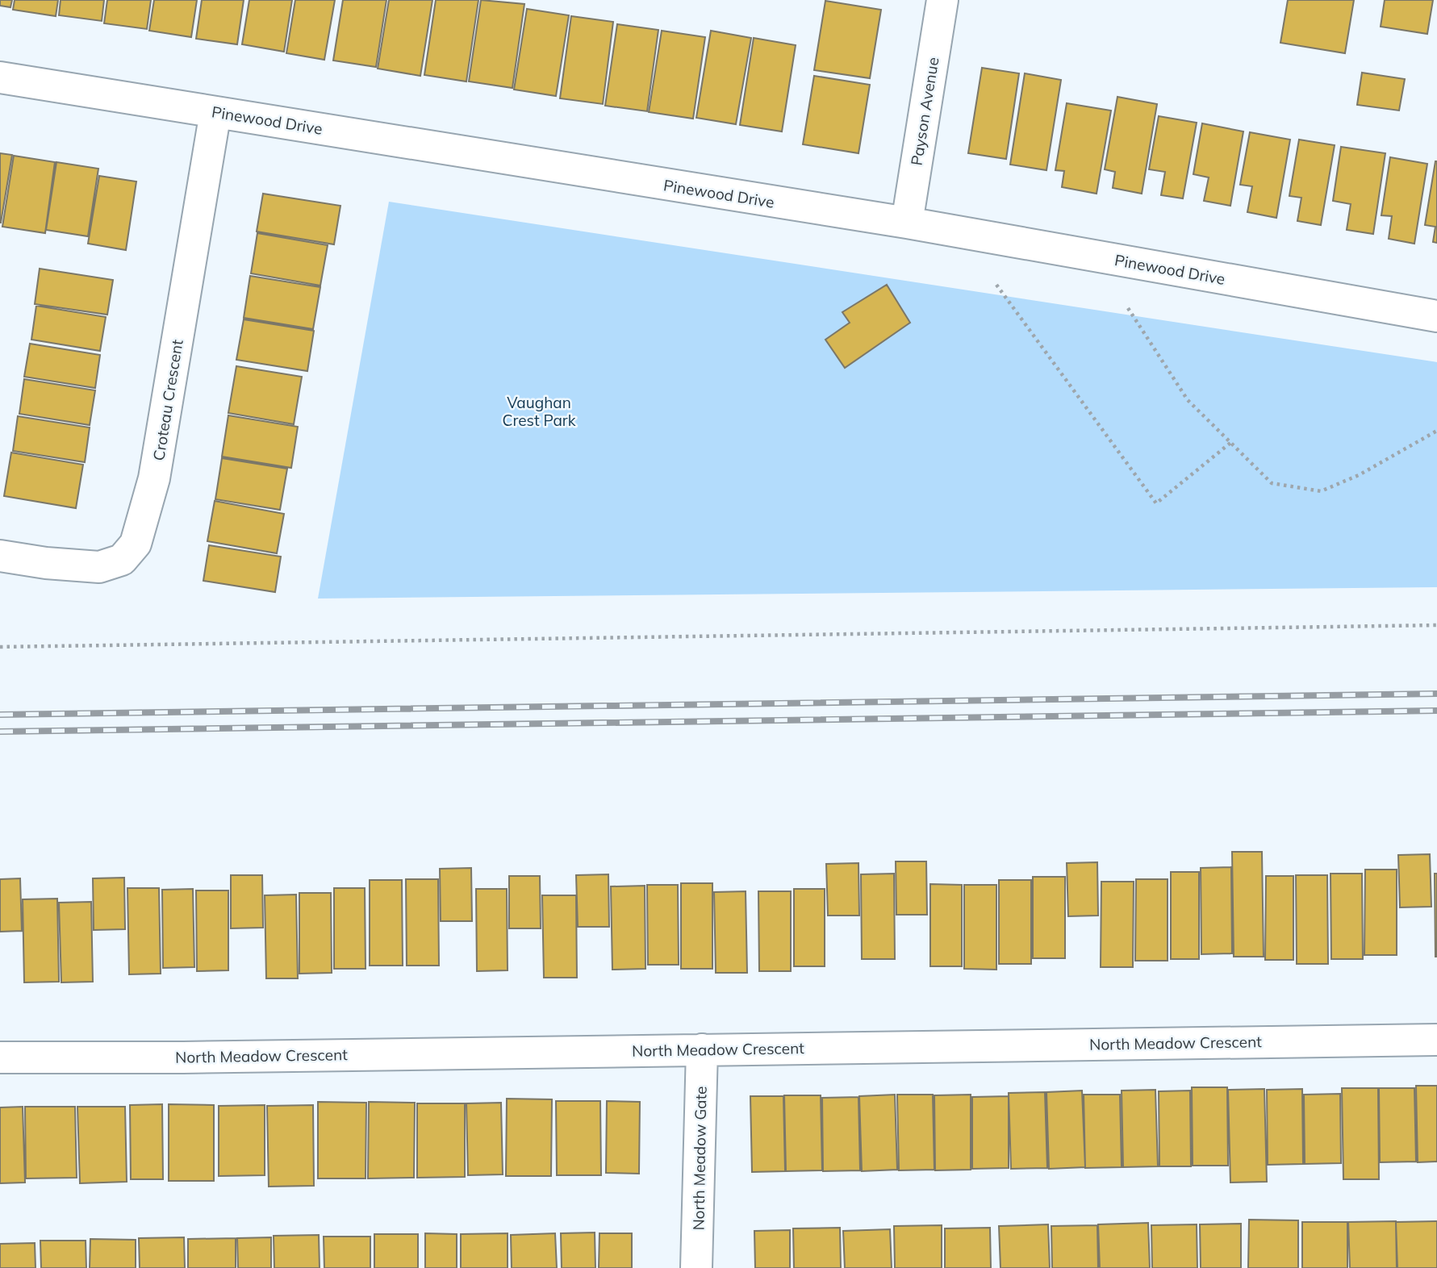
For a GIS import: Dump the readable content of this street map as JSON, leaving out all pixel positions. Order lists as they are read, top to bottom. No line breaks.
{"streets":{"street":["Payson Avenue","Pinewood Drive","Croteau Crescent","North Meadow Crescent","North Meadow Gate"]},"crossings":[["Payson Avenue","Pinewood Drive"],["Pinewood Drive","Croteau Crescent"],["North Meadow Crescent","North Meadow Gate"]],"parks":["Vaughan Crest Park"]}
